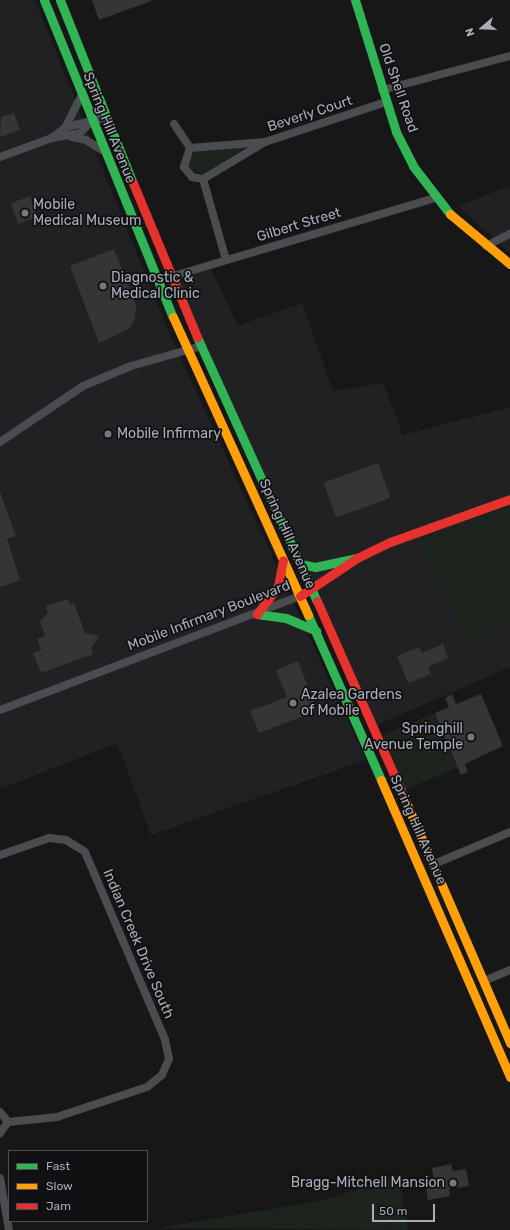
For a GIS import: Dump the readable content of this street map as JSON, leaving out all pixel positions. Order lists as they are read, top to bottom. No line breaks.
{"streets":{"main road":["Old Shell Road","Spring Hill Avenue","Mobile Infirmary Boulevard"],"street":["Beverly Court","Gilbert Street","Indian Creek Drive South"]},"crossings":[["Old Shell Road","Beverly Court"],["Old Shell Road","Gilbert Street"],["Spring Hill Avenue","Gilbert Street"],["Spring Hill Avenue","Mobile Infirmary Boulevard"]],"places":["Mobile Medical Museum","Diagnostic & Medical Clinic","Mobile Infirmary","Azalea Gardens of Mobile","Springhill Avenue Temple","Bragg-Mitchell Mansion"],"legend":["Fast","Slow","Jam"],"scale_bar":"50 m","north":"left"}
